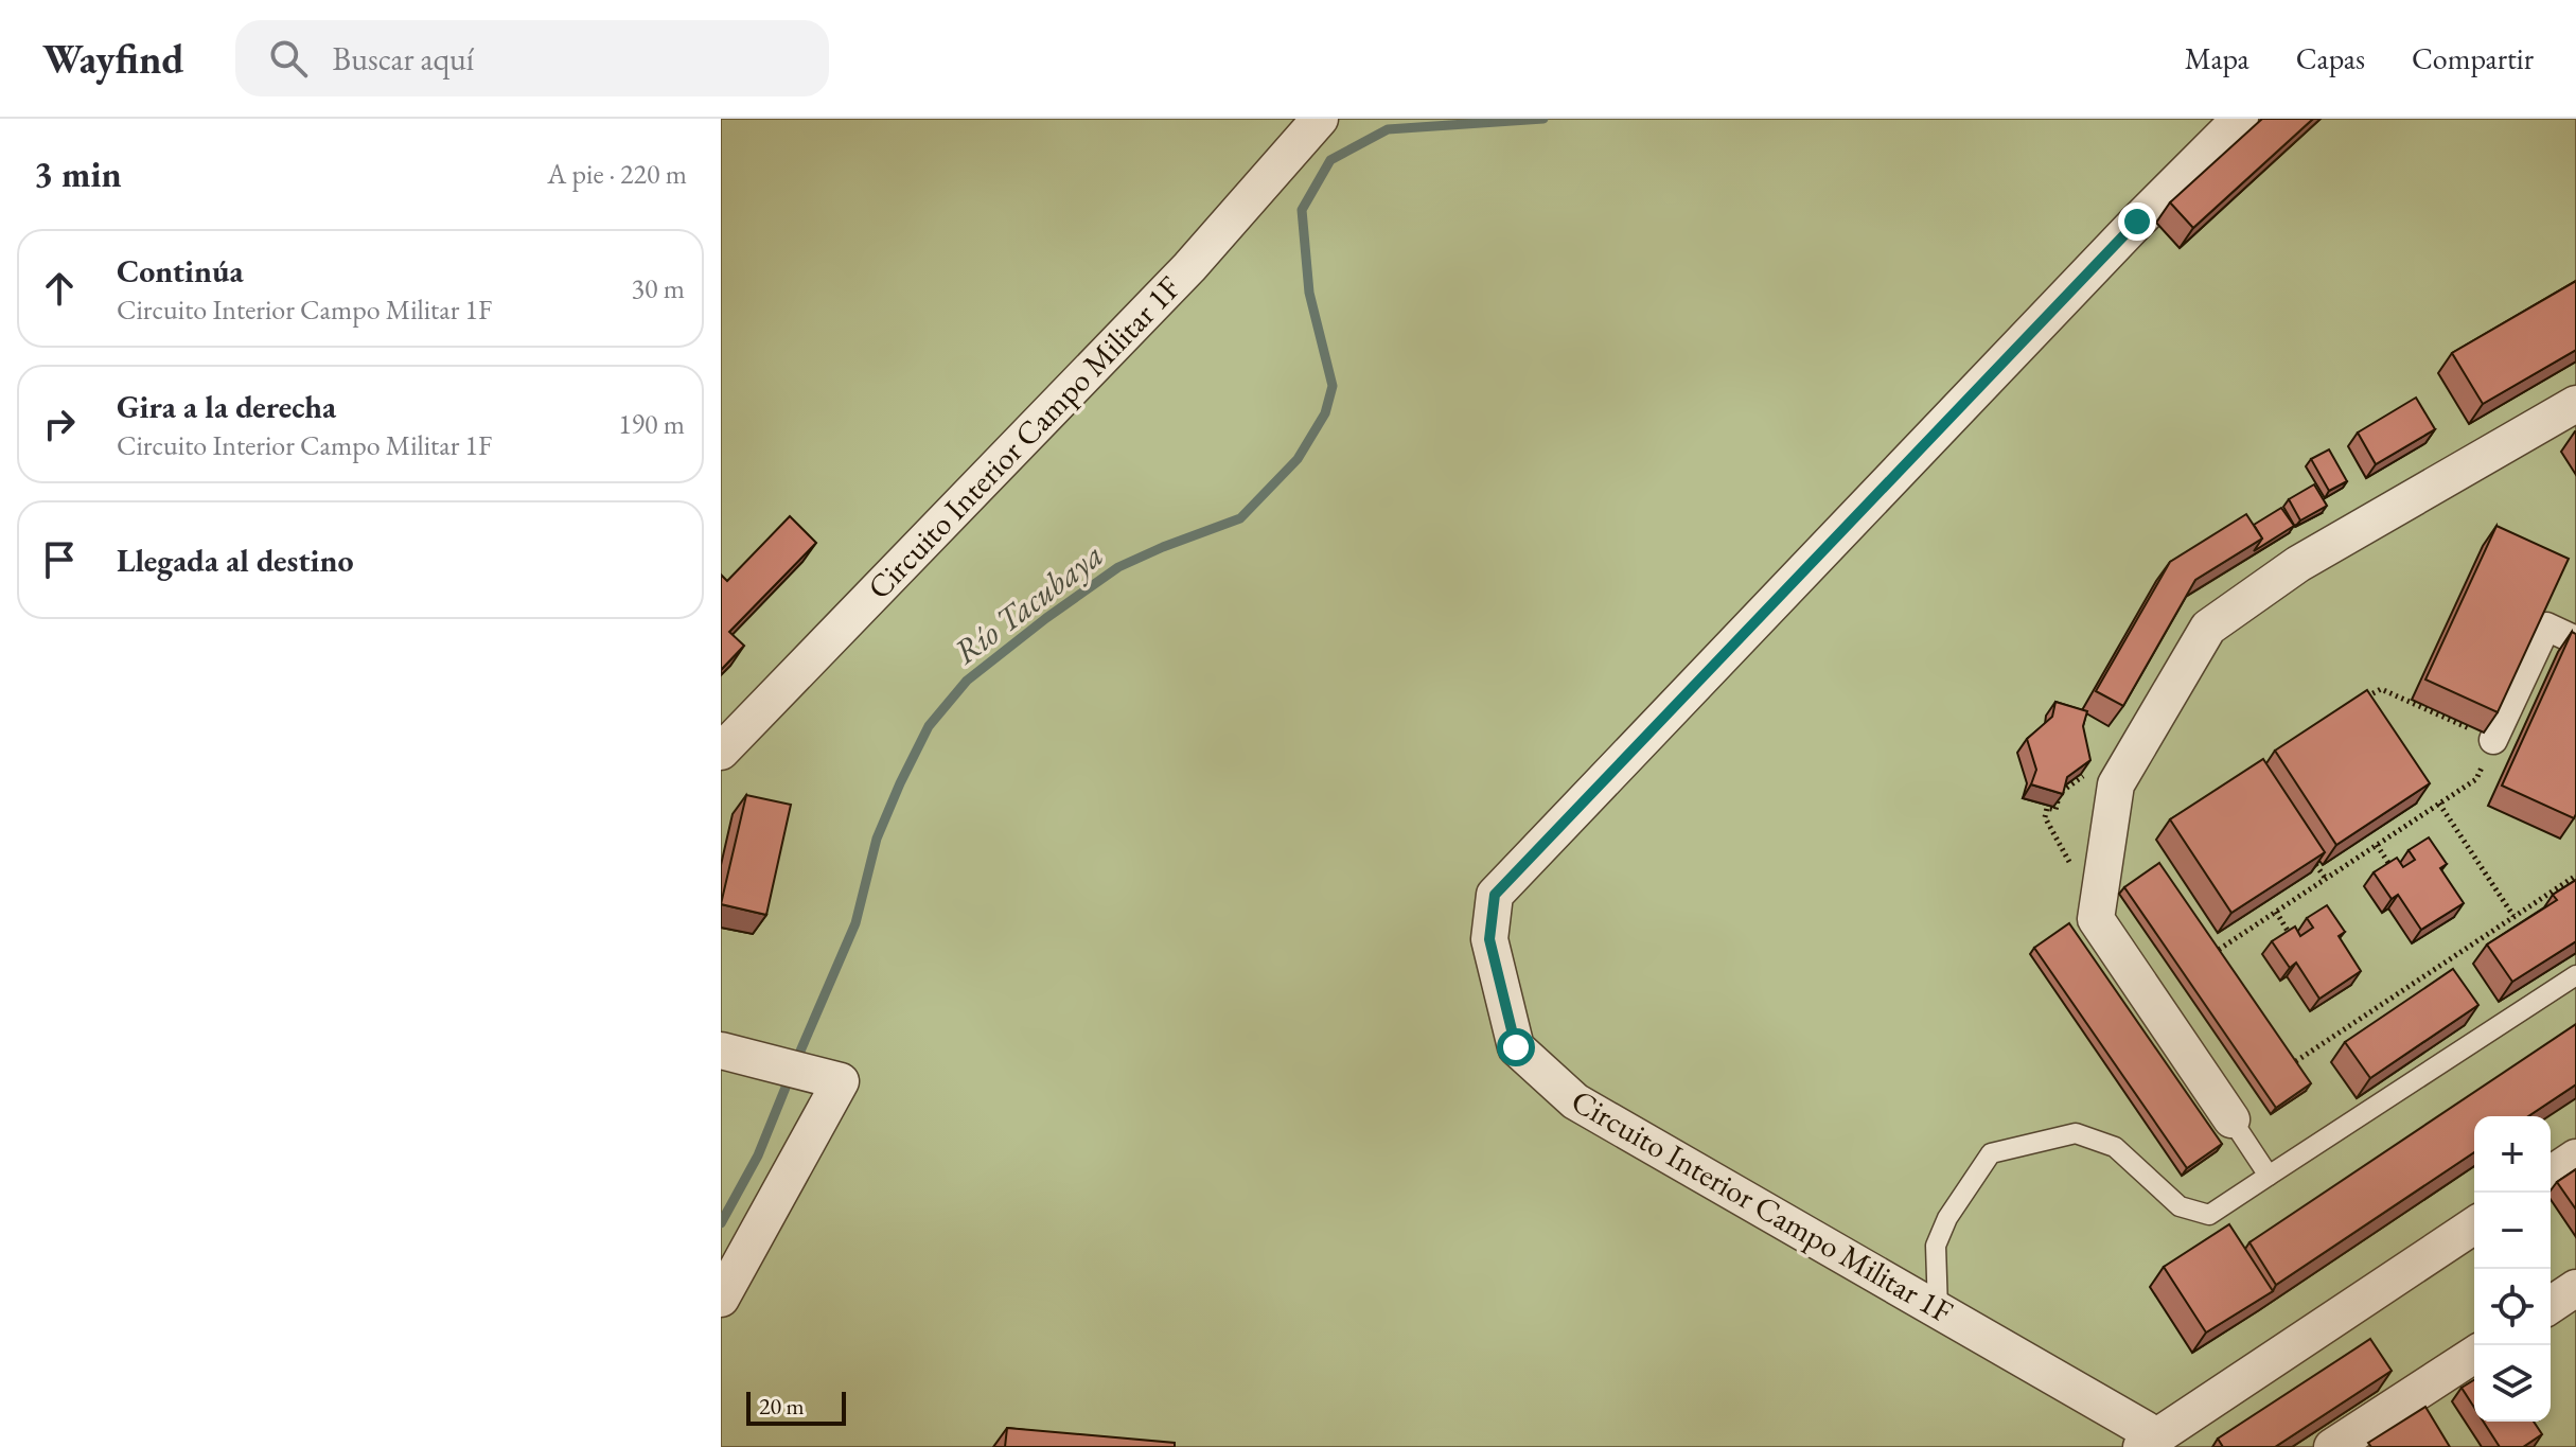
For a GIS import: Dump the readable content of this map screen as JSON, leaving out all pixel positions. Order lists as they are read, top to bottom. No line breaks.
{"streets":{"street":["Circuito Interior Campo Militar 1F"]},"water":["Río Tacubaya"],"scale_bar":"20 m","page":{"header":"Wayfind","search":"Buscar aquí","nav":["Mapa","Capas","Compartir"],"heading":["3 min","A pie · 220 m"],"list":[["Continúa","Circuito Interior Campo Militar 1F","30 m"],["Gira a la derecha","Circuito Interior Campo Militar 1F","190 m"],"Llegada al destino"],"map_buttons":["+","−"],"scale":"20 m"}}
